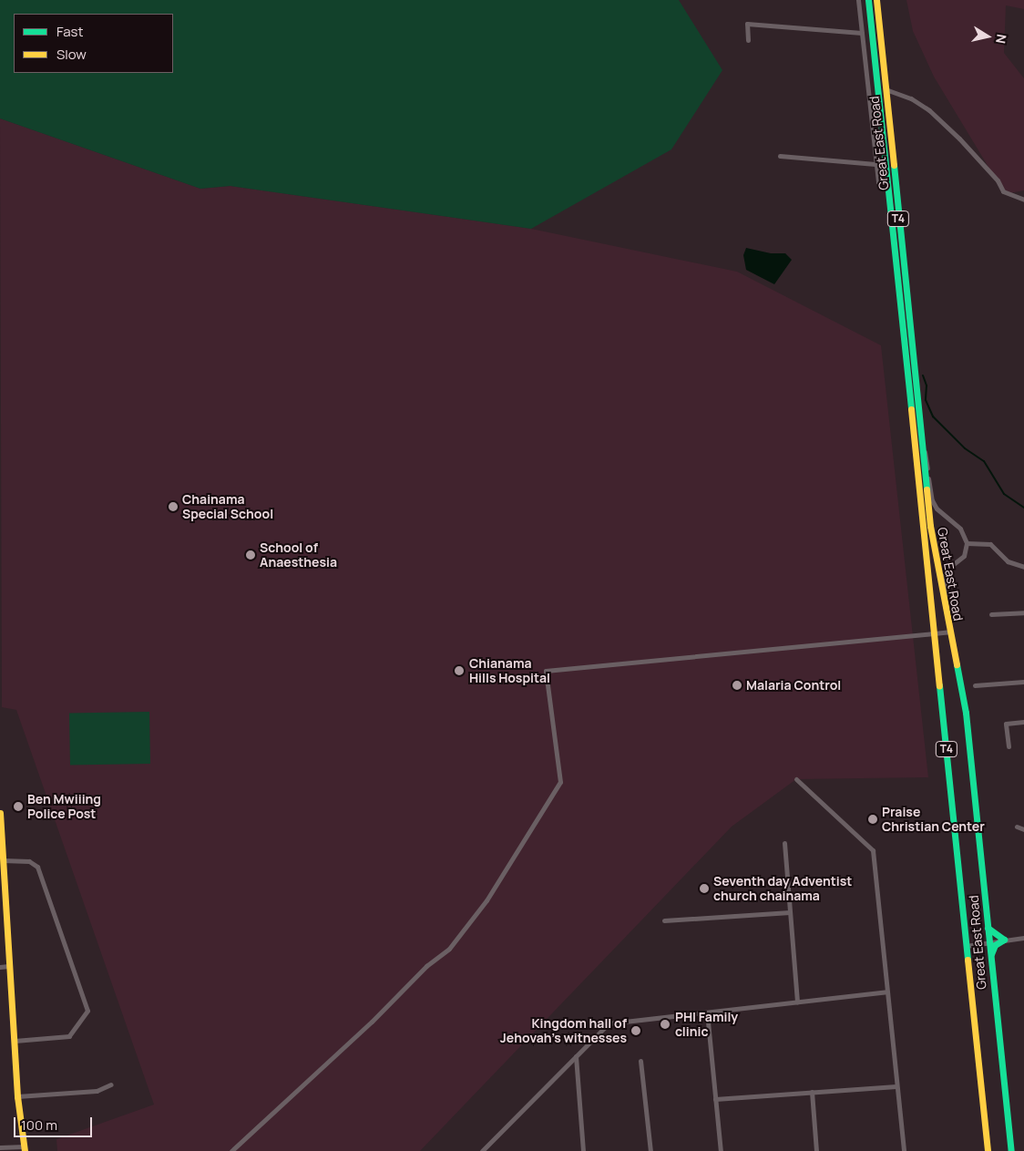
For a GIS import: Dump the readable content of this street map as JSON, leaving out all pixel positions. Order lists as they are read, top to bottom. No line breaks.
{"streets":{"main road":["Great East Road","T4"]},"places":["Chainama Special School","School of Anaesthesia","Chianama Hills Hospital","Malaria Control","Ben Mwiiing Police Post","Praise Christian Center","Seventh day Adventist church chainama","PHI Family clinic","Kingdom hall of Jehovah's witnesses"],"legend":["Fast","Slow"],"scale_bar":"100 m","north":"right"}
